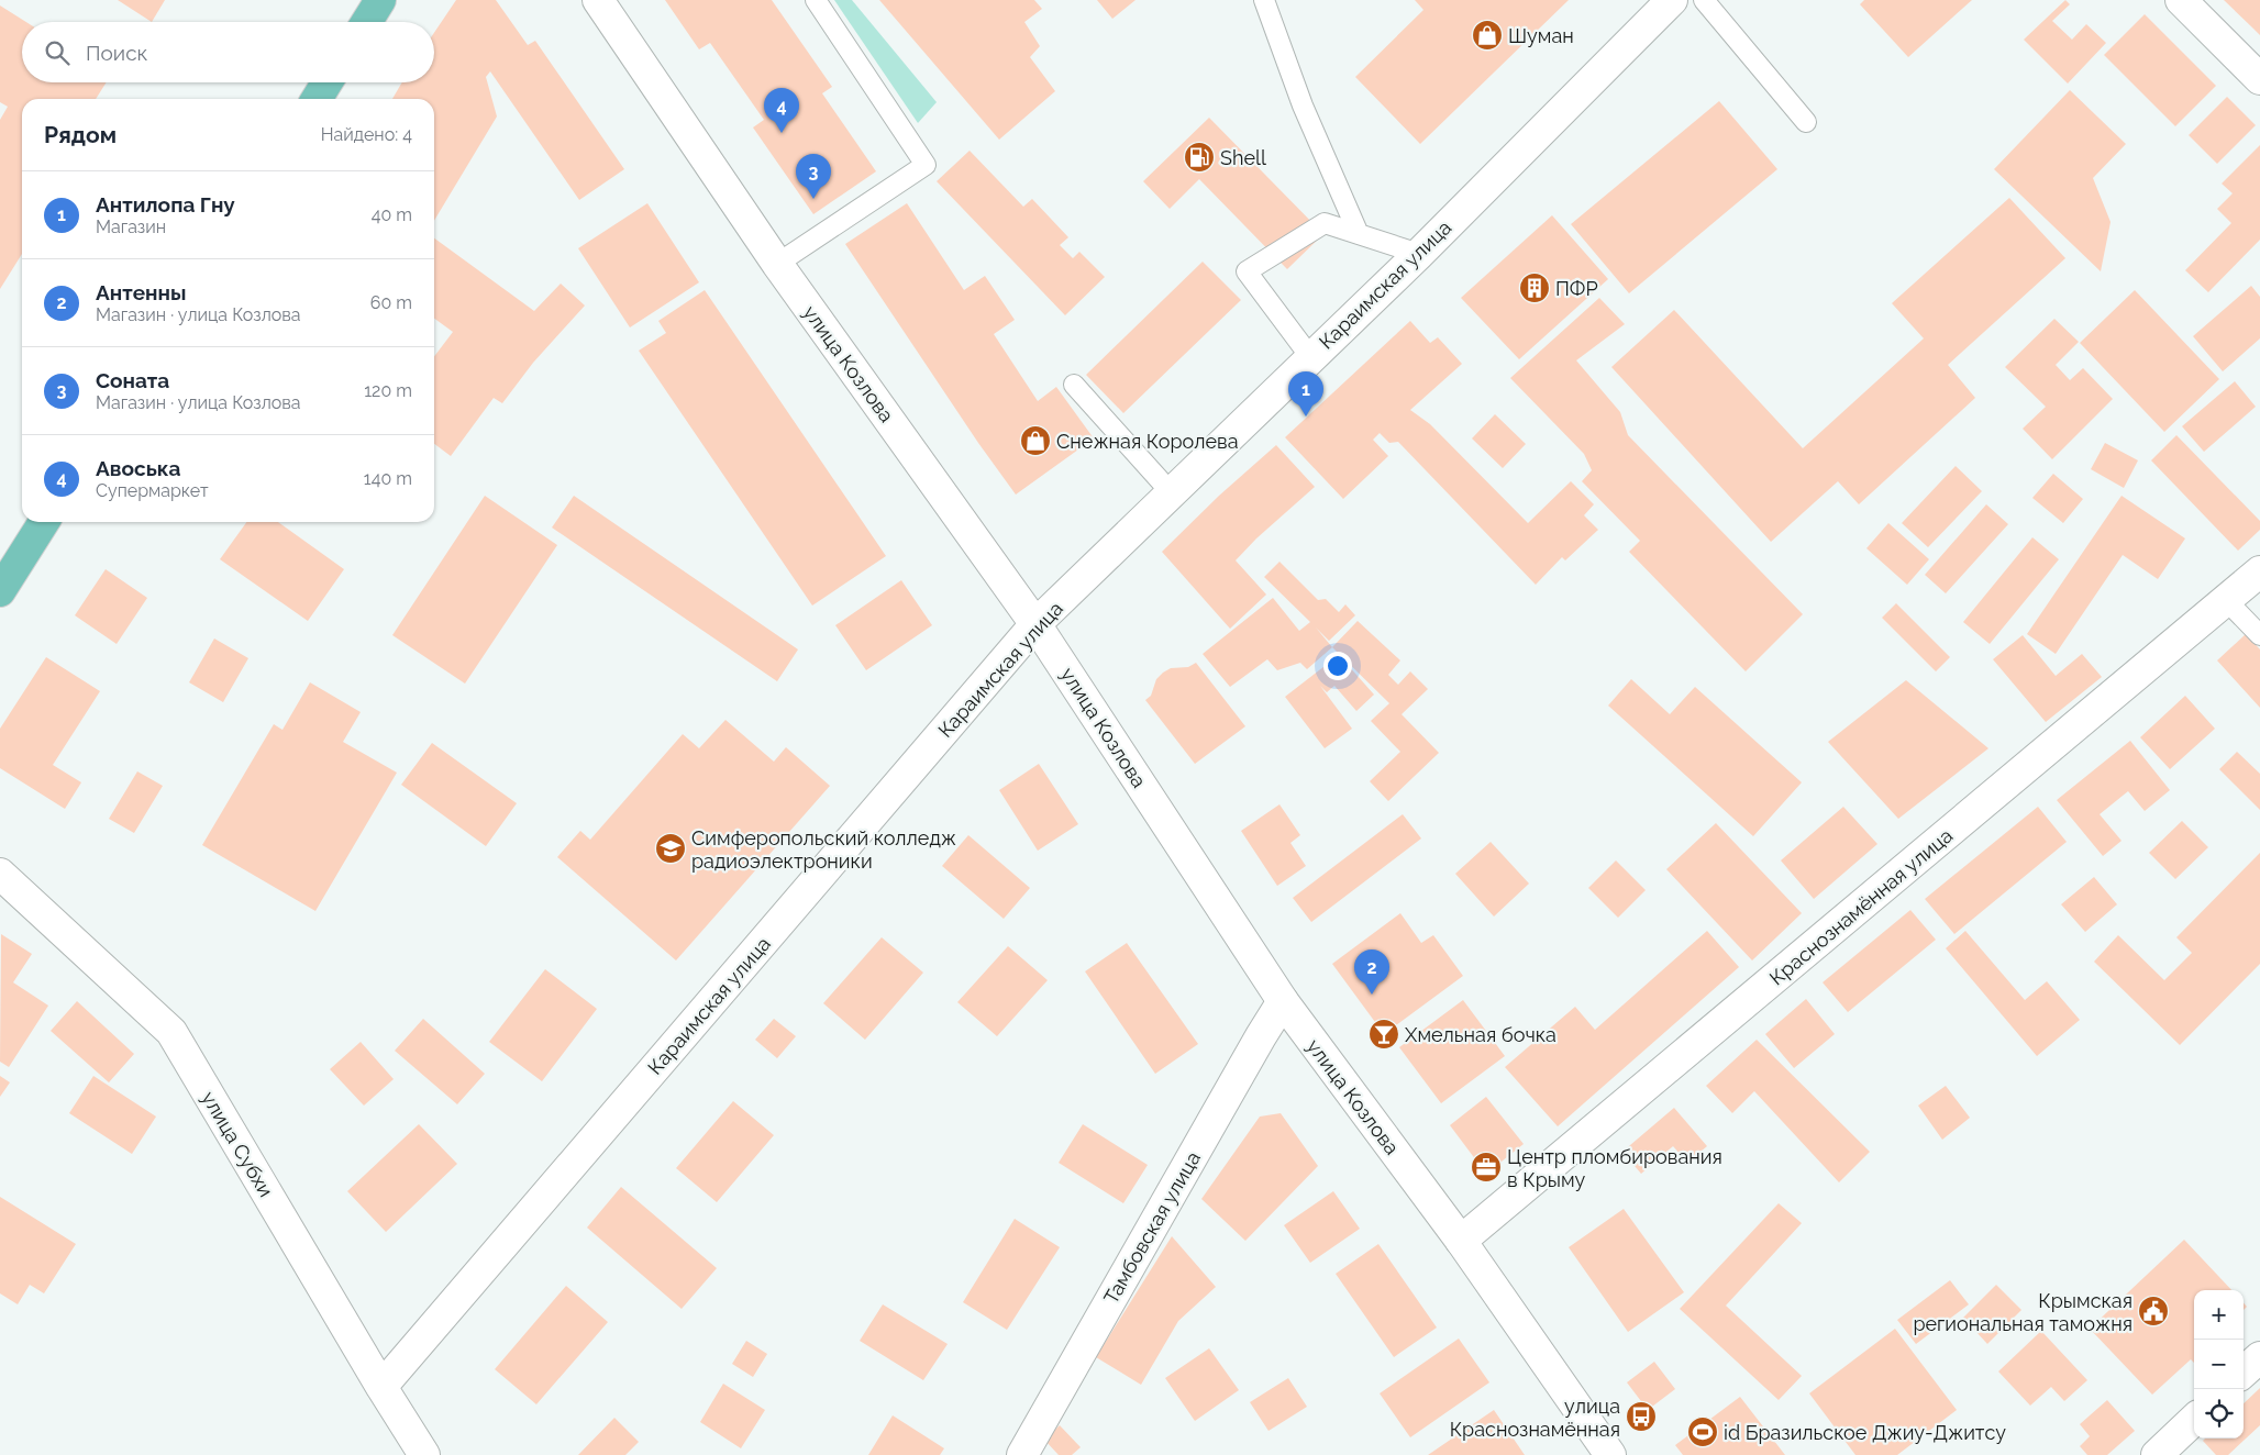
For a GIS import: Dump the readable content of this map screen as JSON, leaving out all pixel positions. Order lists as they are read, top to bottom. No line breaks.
{"streets":{"street":["Караимская улица","улица Козлова","Краснознамённая улица","улица Субхи","Тамбовская улица"]},"crossings":[["Караимская улица","улица Козлова"],["Караимская улица","улица Субхи"],["улица Козлова","Краснознамённая улица"],["улица Козлова","Тамбовская улица"]],"places":{"shop":["Шуман","Снежная Королева"],"fuel station":["Shell"],"building":["ПФР"],"school or university":["Симферопольский колледж радиоэлектроники"],"bar":["Хмельная бочка"],"office":["Центр пломбирования в Крыму"],"public building":["Крымская региональная таможня"],"bus stop":["улица Краснознамённая"],"sports":["id Бразильское Джиу-Джитсу"]},"page":{"search":"Поиск","pins":["4","3","1","2"],"heading":["Рядом","Найдено: 4"],"list":[{"mark":"1","name":"Антилопа Гну","note":"Магазин","value":"40 m"},{"mark":"2","name":"Антенны","note":"Магазин · улица Козлова","value":"60 m"},{"mark":"3","name":"Соната","note":"Магазин · улица Козлова","value":"120 m"},{"mark":"4","name":"Авоська","note":"Супермаркет","value":"140 m"}],"map_buttons":["+","−"]}}
